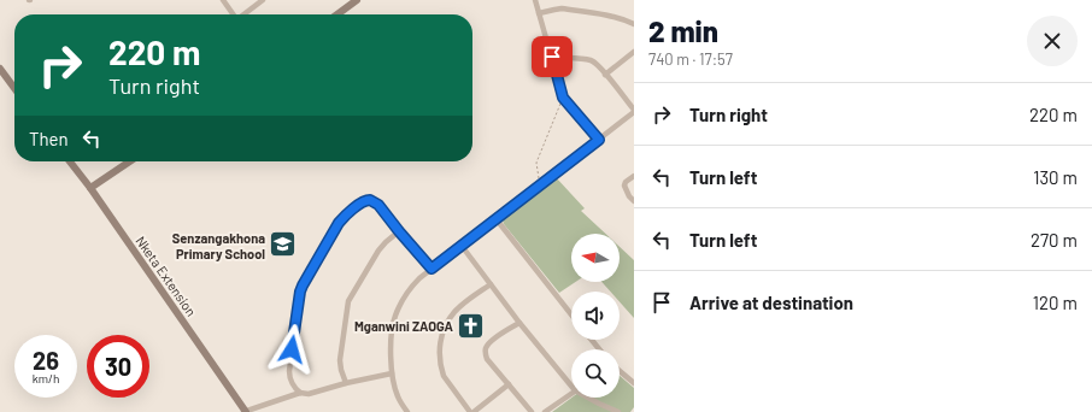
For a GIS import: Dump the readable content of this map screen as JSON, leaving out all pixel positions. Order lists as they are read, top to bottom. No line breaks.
{"streets":{"street":["Nketa Extension"]},"places":{"school or university":["Senzangakhona Primary School"],"church":["Mganwini ZAOGA"]},"north":"left","page":{"heading":["2 min","740 m · 17:57"],"turn":["220 m","Turn right"],"list":[{"name":"Turn right","value":"220 m"},{"name":"Turn left","value":"130 m"},{"name":"Turn left","value":"270 m"},{"name":"Arrive at destination","value":"120 m"}],"then":"Then","speed":"26 km/h","limit":"30"}}
